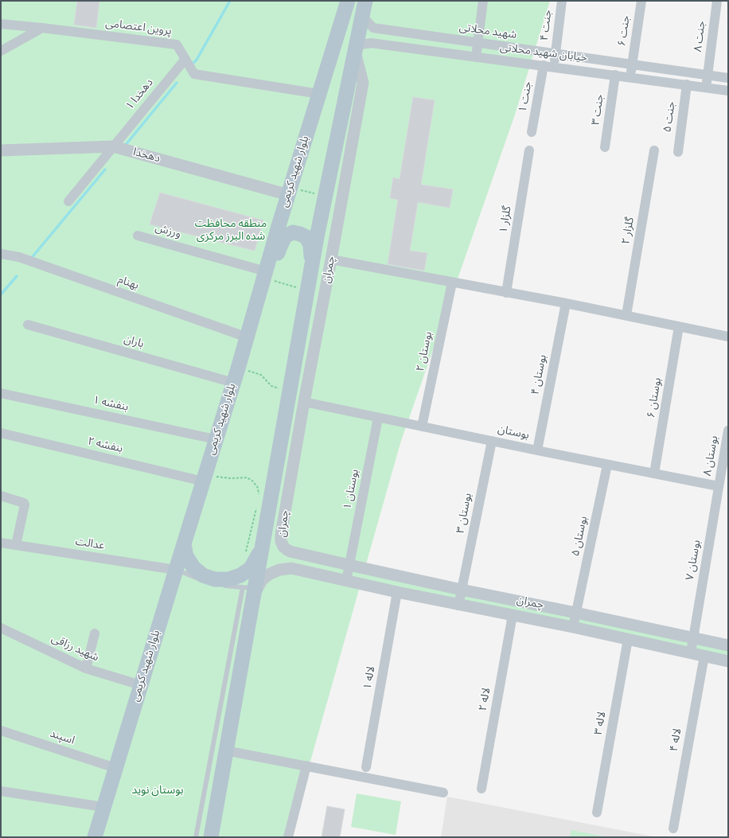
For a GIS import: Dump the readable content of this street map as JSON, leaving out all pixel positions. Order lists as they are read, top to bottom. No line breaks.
{"streets":{"main road":["بلوار شهید کریمی"],"street":["جنت ۴","پروین اعتصامی","جنت ۶","شهید محلاتی","جنت ۸","خیابان شهید محلاتی","دهخدا ۱","جنت ۱","جنت ۳","جنت ۵","دهخدا","گلزار ۱","گلزار ۲","ورزش","چمران","بهنام","باران","بوستان ۲","بوستان ۴","بوستان ۶","بنفشه ۱","بوستان","بنفشه ۲","بوستان ۸","بوستان ۱","بوستان ۳","بوستان ۵","عدالت","بوستان ۷","شهید رزاقی","لاله ۱","لاله ۲","لاله ۳","اسپند","لاله ۴"]},"crossings":[["جنت ۴","شهید محلاتی"],["جنت ۴","خیابان شهید محلاتی"],["پروین اعتصامی","دهخدا ۱"],["پروین اعتصامی","بلوار شهید کریمی"],["جنت ۶","شهید محلاتی"],["جنت ۶","خیابان شهید محلاتی"],["شهید محلاتی","جنت ۸"],["جنت ۸","خیابان شهید محلاتی"],["خیابان شهید محلاتی","جنت ۱"],["خیابان شهید محلاتی","جنت ۳"],["خیابان شهید محلاتی","جنت ۵"],["خیابان شهید محلاتی","چمران"],["دهخدا ۱","دهخدا"],["دهخدا","بلوار شهید کریمی"],["بلوار شهید کریمی","ورزش"],["بلوار شهید کریمی","بهنام"],["بلوار شهید کریمی","باران"],["بلوار شهید کریمی","بنفشه ۱"],["بلوار شهید کریمی","بنفشه ۲"],["بلوار شهید کریمی","عدالت"],["بلوار شهید کریمی","شهید رزاقی"],["بلوار شهید کریمی","اسپند"],["چمران","بوستان"],["چمران","بوستان ۱"],["چمران","بوستان ۳"],["چمران","بوستان ۵"],["چمران","بوستان ۷"],["چمران","لاله ۱"],["چمران","لاله ۲"],["چمران","لاله ۳"],["چمران","لاله ۴"],["بوستان ۲","بوستان"],["بوستان ۴","بوستان"],["بوستان ۶","بوستان"],["بوستان","بوستان ۸"],["بوستان","بوستان ۱"],["بوستان","بوستان ۳"],["بوستان","بوستان ۵"],["بوستان","بوستان ۷"],["بوستان ۸","بوستان ۷"]],"parks":["منطقه محافظت شده البرز مرکزی","بوستان نوید"]}
